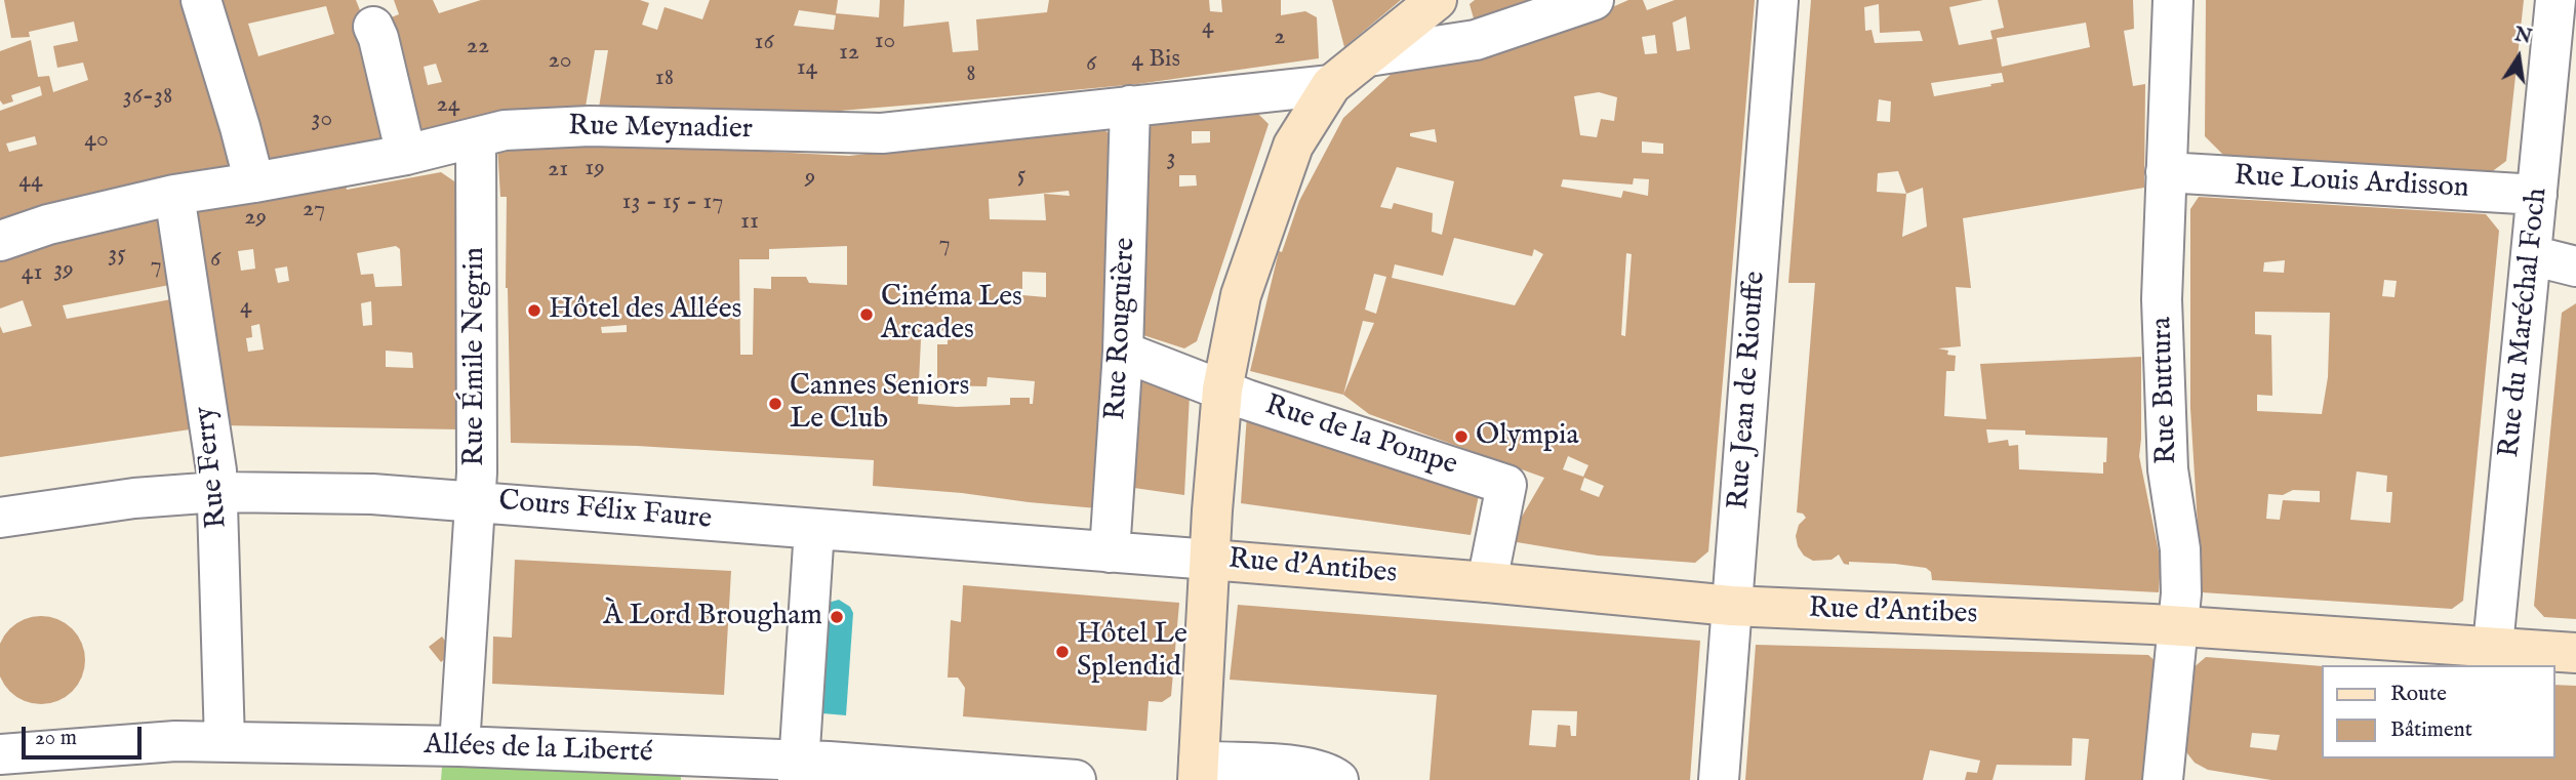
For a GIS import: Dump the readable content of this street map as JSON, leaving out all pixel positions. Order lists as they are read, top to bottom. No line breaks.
{"streets":{"street":["Rue Meynadier","Rue Louis Ardisson","Rue du Maréchal Foch","Rue Rouguière","Rue Émile Negrin","Rue Jean de Riouffe","Rue Buttura","Rue de la Pompe","Rue Ferry","Cours Félix Faure","Rue d'Antibes","Allées de la Liberté"]},"crossings":[["Rue Meynadier","Rue Rouguière"],["Rue Meynadier","Rue Émile Negrin"],["Rue Meynadier","Rue Ferry"],["Rue Louis Ardisson","Rue du Maréchal Foch"],["Rue Louis Ardisson","Rue Buttura"],["Rue du Maréchal Foch","Rue d'Antibes"],["Rue Rouguière","Rue de la Pompe"],["Rue Rouguière","Cours Félix Faure"],["Rue Émile Negrin","Cours Félix Faure"],["Rue Émile Negrin","Allées de la Liberté"],["Rue Jean de Riouffe","Rue d'Antibes"],["Rue Buttura","Rue d'Antibes"],["Rue de la Pompe","Rue d'Antibes"],["Rue Ferry","Cours Félix Faure"],["Rue Ferry","Allées de la Liberté"],["Cours Félix Faure","Rue d'Antibes"]],"places":["Hôtel des Allées","Cinéma Les Arcades","Cannes Seniors Le Club","Olympia","À Lord Brougham","Hôtel Le Splendid"],"house_numbers":["4","2","10","16","22","12","4 Bis","20","6","14","8","18","36-38","24","30","40","3","19","21","5","9","44","13 - 15 - 17","27","29","11","7","35","6","7","39","41","4"],"legend":["Route","Bâtiment"],"scale_bar":"20 m","north":"top"}
